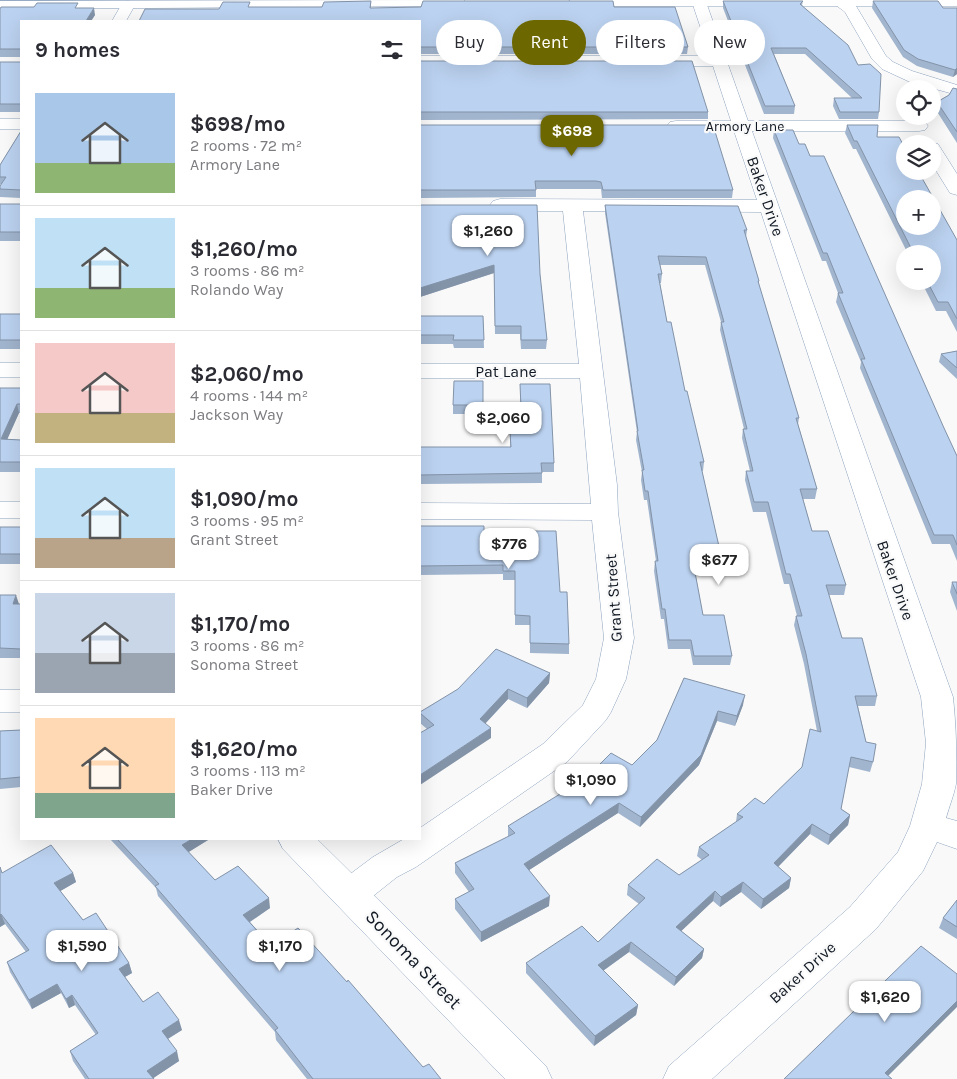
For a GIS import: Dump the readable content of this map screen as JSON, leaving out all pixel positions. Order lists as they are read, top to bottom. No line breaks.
{"streets":{"street":["Armory Lane","Baker Drive","Pat Lane","Grant Street","Sonoma Street"]},"crossings":[["Armory Lane","Baker Drive"],["Pat Lane","Grant Street"],["Grant Street","Sonoma Street"]],"page":{"chip":["Buy","Rent","Filters","New"],"heading":"9 homes","map_buttons":["+","−"],"list":[{"name":"$698/mo","note":"2 rooms · 72 m² · Armory Lane"},{"name":"$1,260/mo","note":"3 rooms · 86 m² · Rolando Way"},{"name":"$2,060/mo","note":"4 rooms · 144 m² · Jackson Way"},{"name":"$1,090/mo","note":"3 rooms · 95 m² · Grant Street"},{"name":"$1,170/mo","note":"3 rooms · 86 m² · Sonoma Street"},{"name":"$1,620/mo","note":"3 rooms · 113 m² · Baker Drive"}],"price":["$698","$1,260","$2,060","$776","$677","$1,090","$1,590","$1,170","$1,620"]}}
